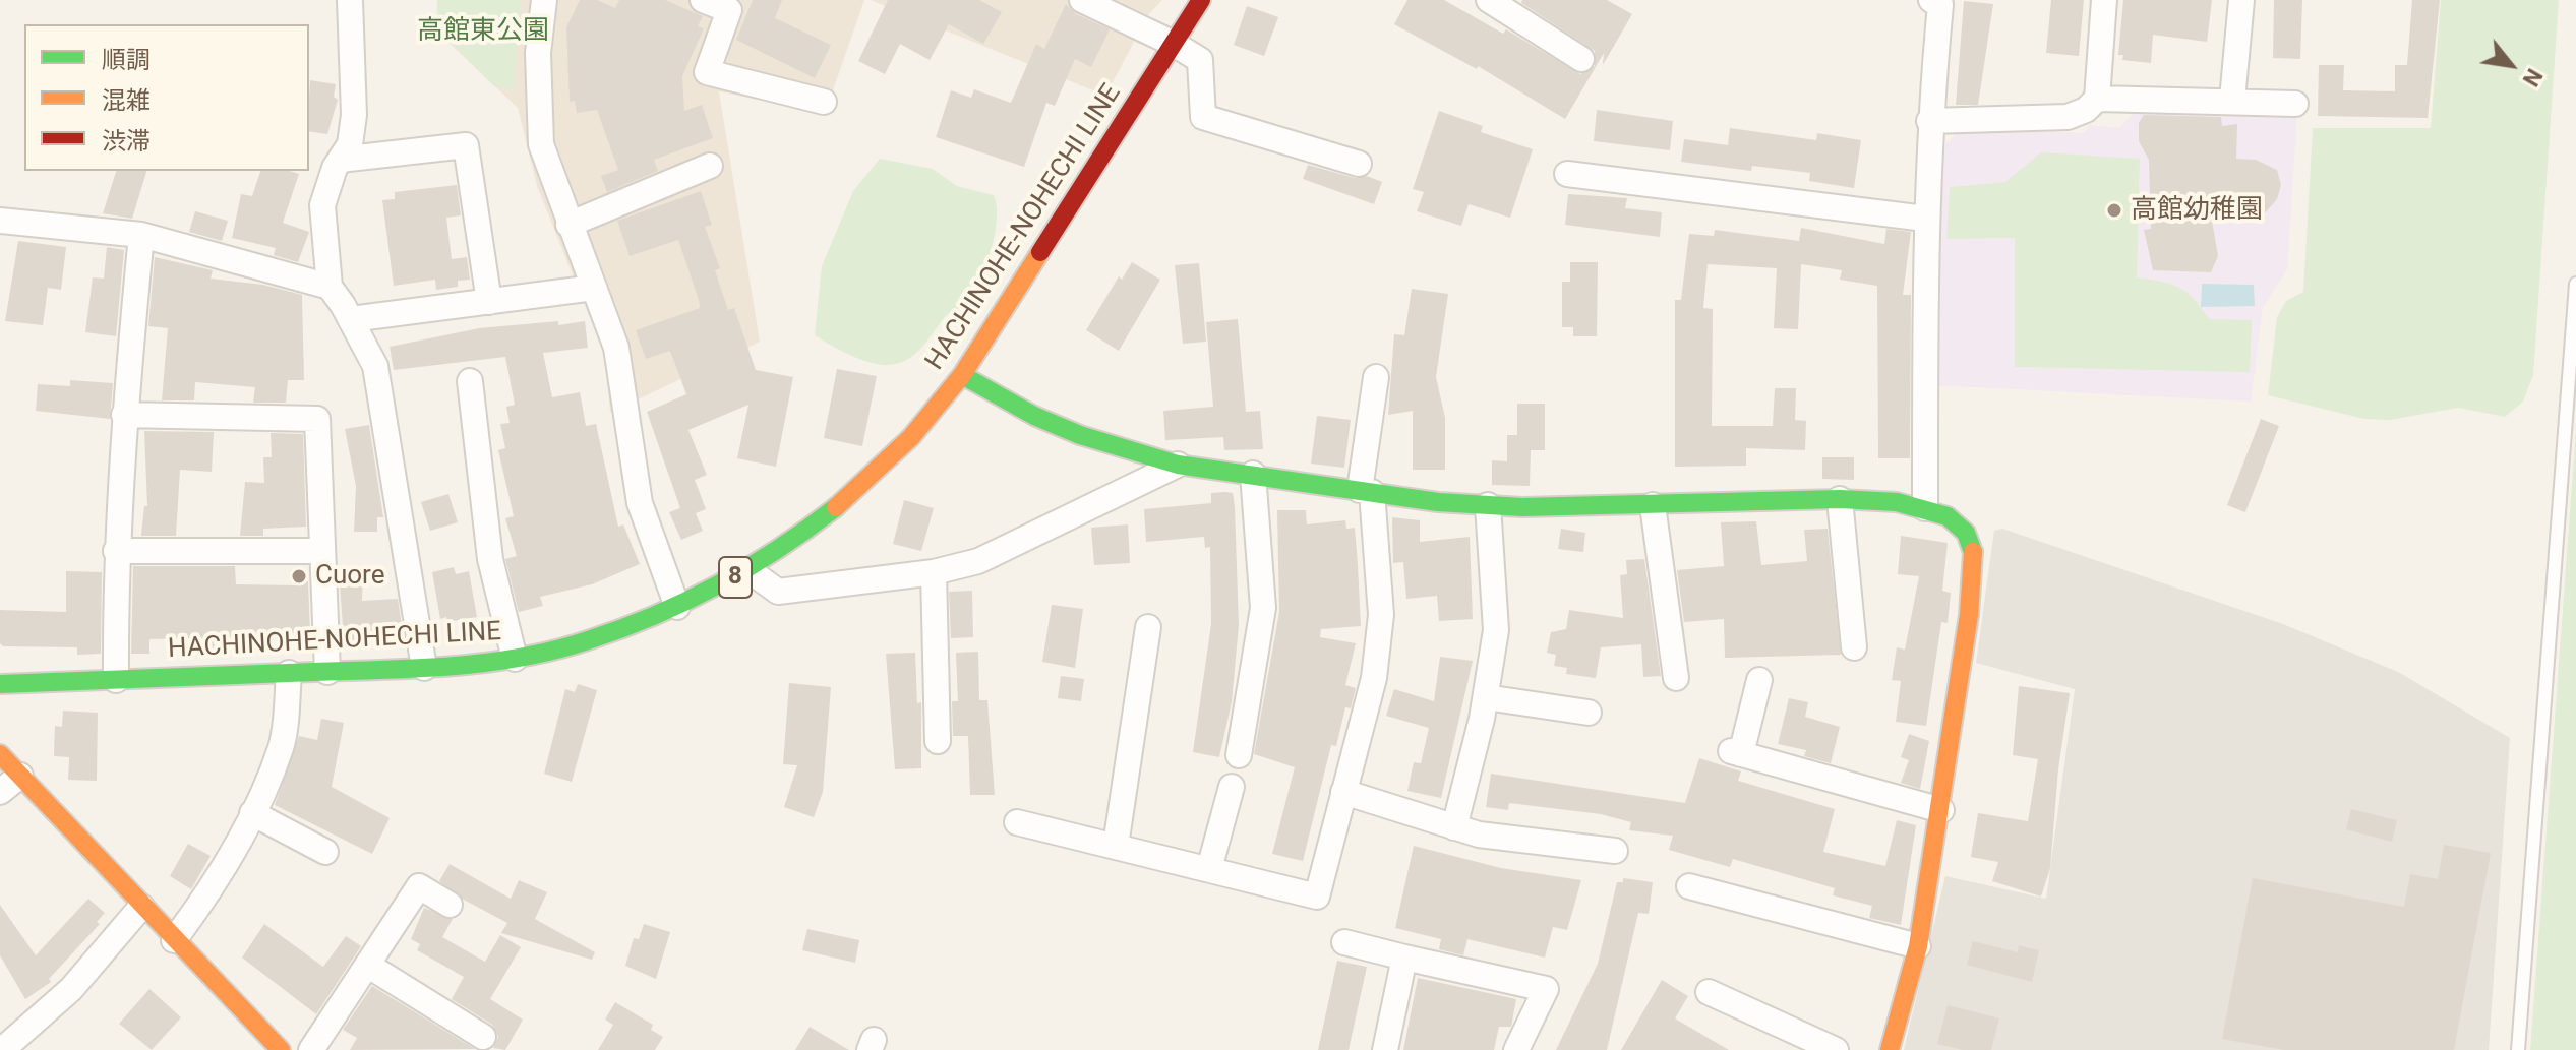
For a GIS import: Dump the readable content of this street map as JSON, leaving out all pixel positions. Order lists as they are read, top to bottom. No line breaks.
{"streets":{"street":["HACHINOHE-NOHECHI LINE","8"]},"parks":["高館東公園"],"places":["高館幼稚園","Cuore"],"legend":["順調","混雑","渋滞"],"north":"bottom right"}
